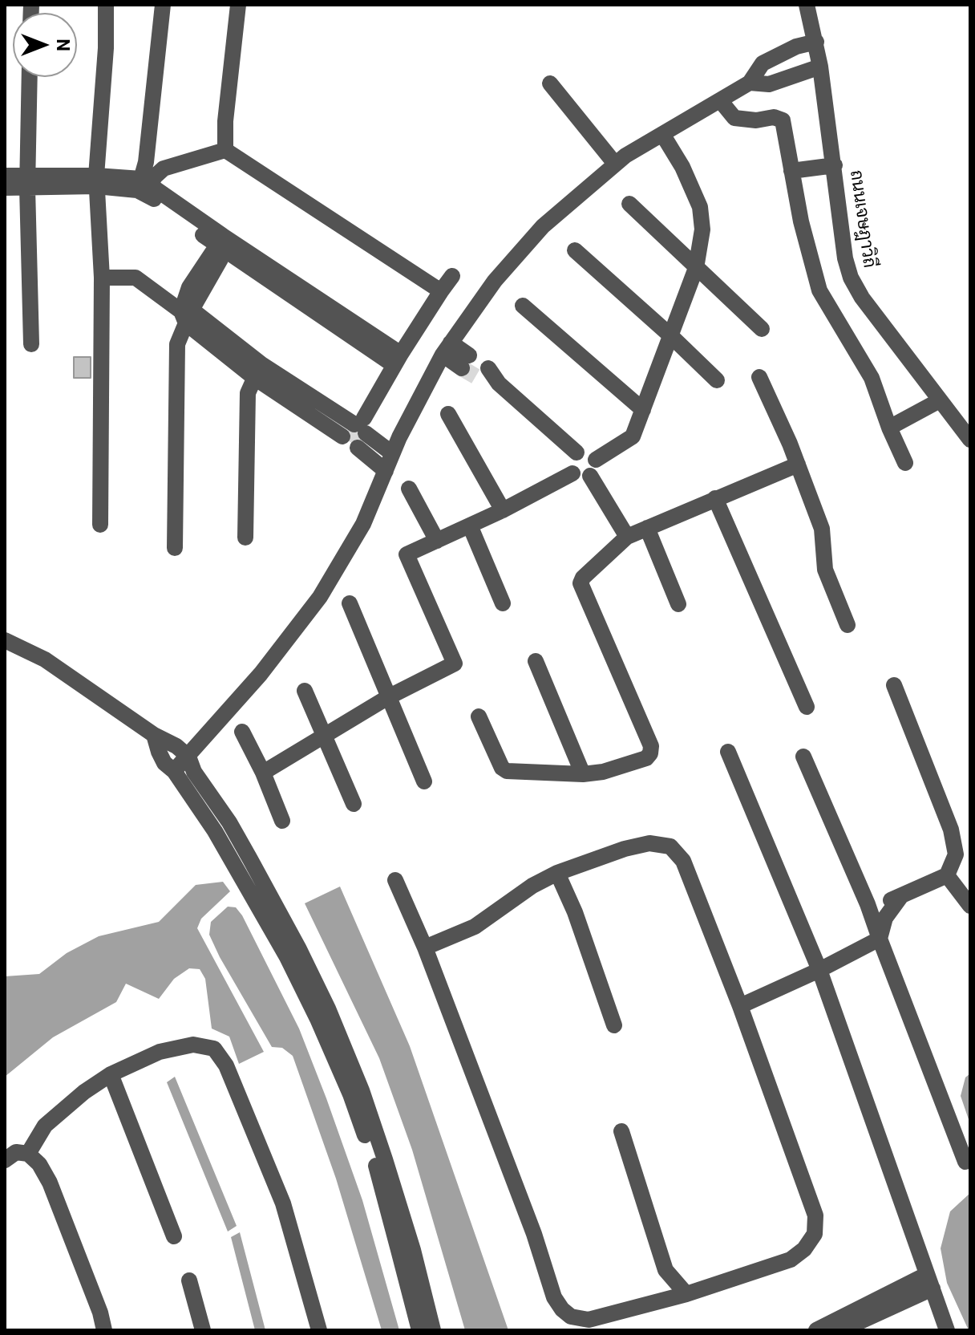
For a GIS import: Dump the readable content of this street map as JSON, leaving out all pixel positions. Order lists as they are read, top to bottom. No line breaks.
{"streets":{"street":["ถนนเจษฎาวิถี"]},"north":"right"}
